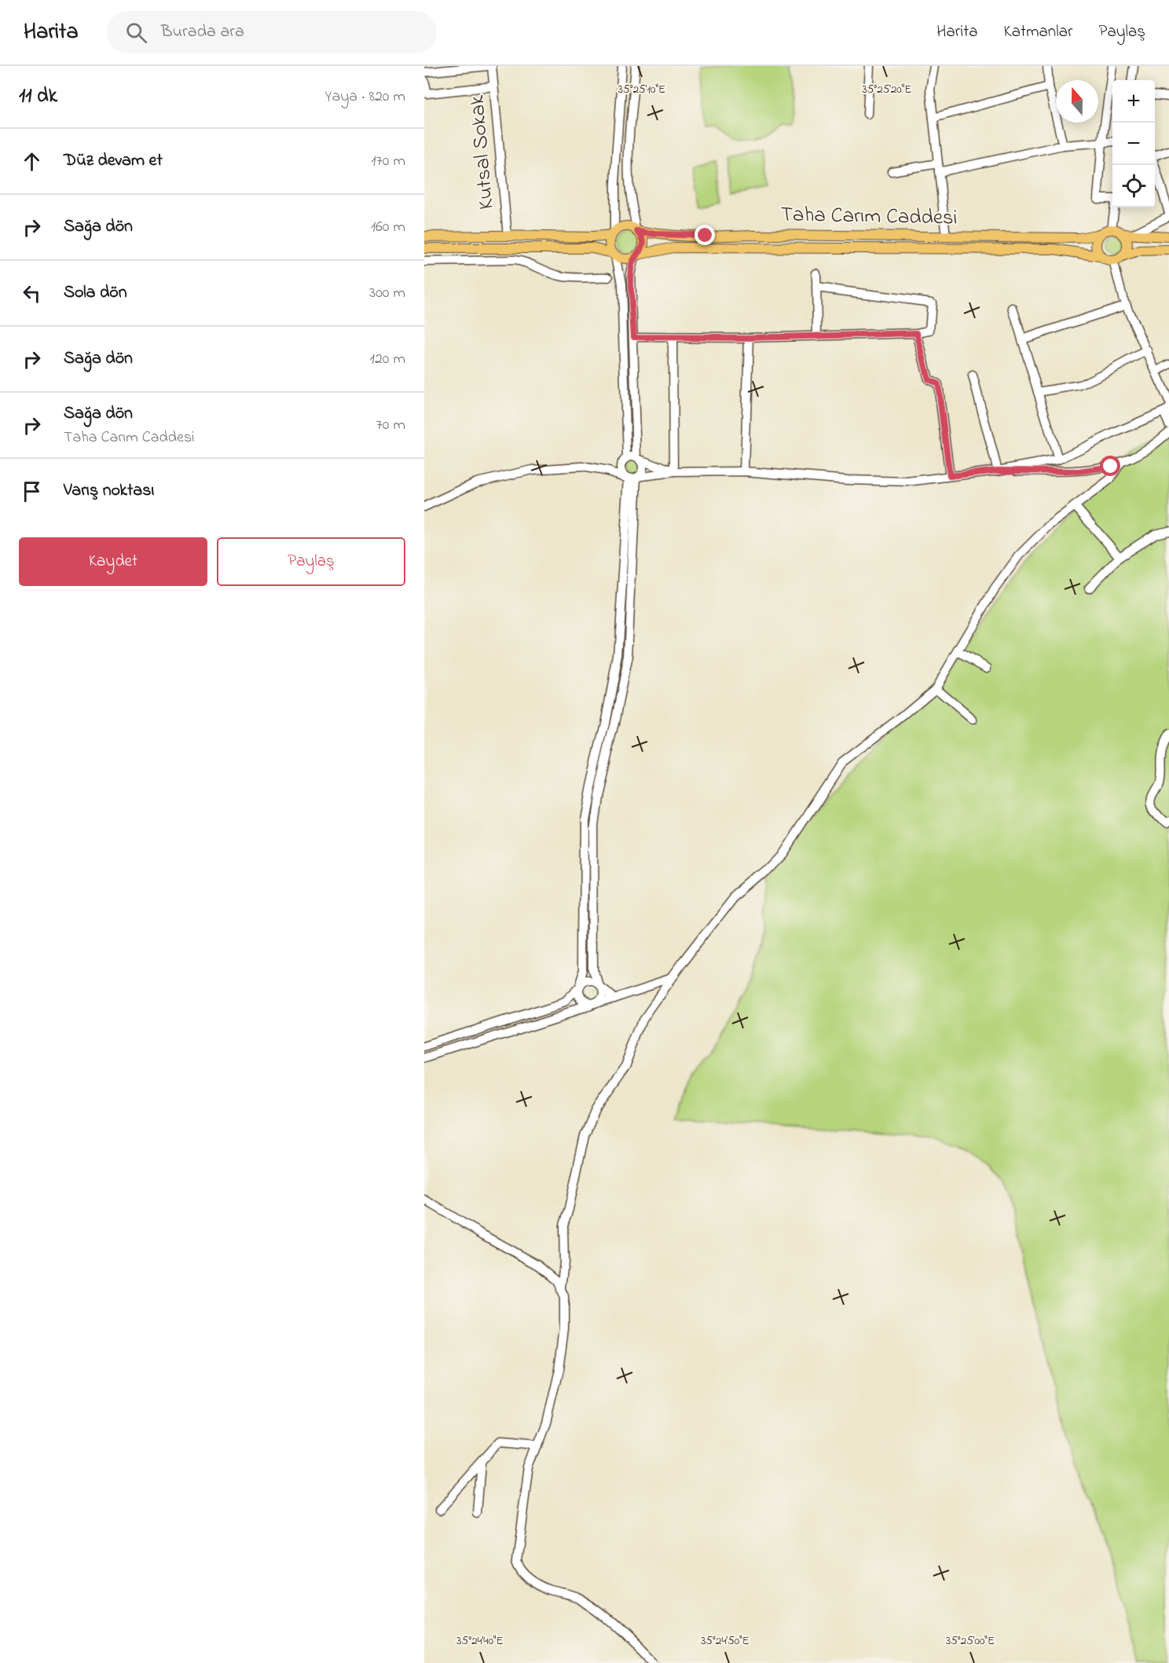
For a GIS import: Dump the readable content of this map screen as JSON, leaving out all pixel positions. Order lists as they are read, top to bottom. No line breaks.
{"streets":{"main road":["Taha Carım Caddesi"],"street":["Kutsal Sokak"]},"north":"top","page":{"header":"Harita","search":"Burada ara","nav":["Harita","Katmanlar","Paylaş"],"heading":["11 dk","Yaya · 820 m"],"map_buttons":["+","−"],"list":[["Düz devam et","170 m"],["Sağa dön","160 m"],["Sola dön","300 m"],["Sağa dön","120 m"],["Sağa dön","Taha Carım Caddesi","70 m"],"Varış noktası"],"buttons":["Kaydet","Paylaş"]},"coordinates":["35°25'10\"E","35°25'20\"E","35°24'40\"E","35°24'50\"E","35°25'00\"E"]}
